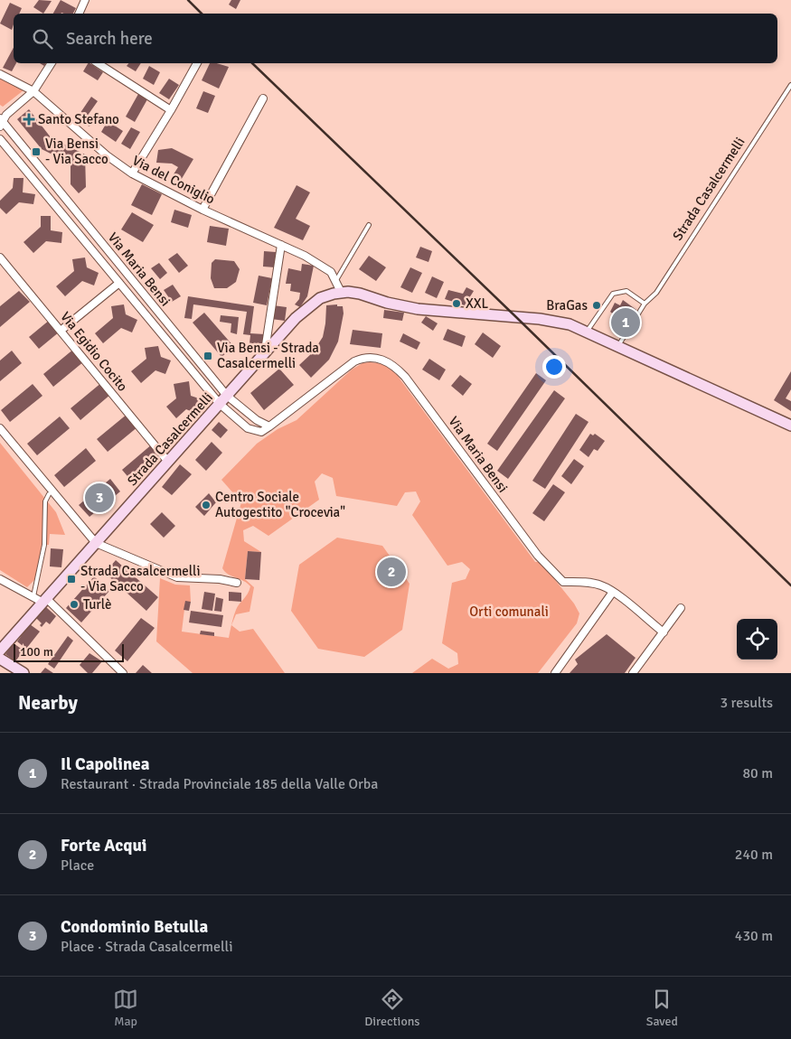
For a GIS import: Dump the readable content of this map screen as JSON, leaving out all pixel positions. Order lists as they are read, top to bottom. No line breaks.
{"streets":{"main road":["Strada Casalcermelli"],"street":["Via del Coniglio","Via Maria Bensi","Via Egidio Cocito"]},"crossings":[["Via del Coniglio","Strada Casalcermelli"],["Strada Casalcermelli","Via Maria Bensi"],["Strada Casalcermelli","Via Egidio Cocito"]],"parks":["Orti comunali"],"places":{"health":["Santo Stefano"],"transit":["Via Bensi - Via Sacco","Via Bensi - Strada Casalcermelli","Strada Casalcermelli - Via Sacco"],"other":["XXL","BraGas","Centro Sociale Autogestito \"Crocevia\"","Turlè"]},"scale_bar":"100 m","page":{"search":"Search here","pins":["1","3","2"],"scale":"100 m","heading":["Nearby","3 results"],"list":[{"mark":"1","name":"Il Capolinea","note":"Restaurant · Strada Provinciale 185 della Valle Orba","value":"80 m"},{"mark":"2","name":"Forte Acqui","note":"Place","value":"240 m"},{"mark":"3","name":"Condominio Betulla","note":"Place · Strada Casalcermelli","value":"430 m"}],"nav":["Map","Directions","Saved"]}}
